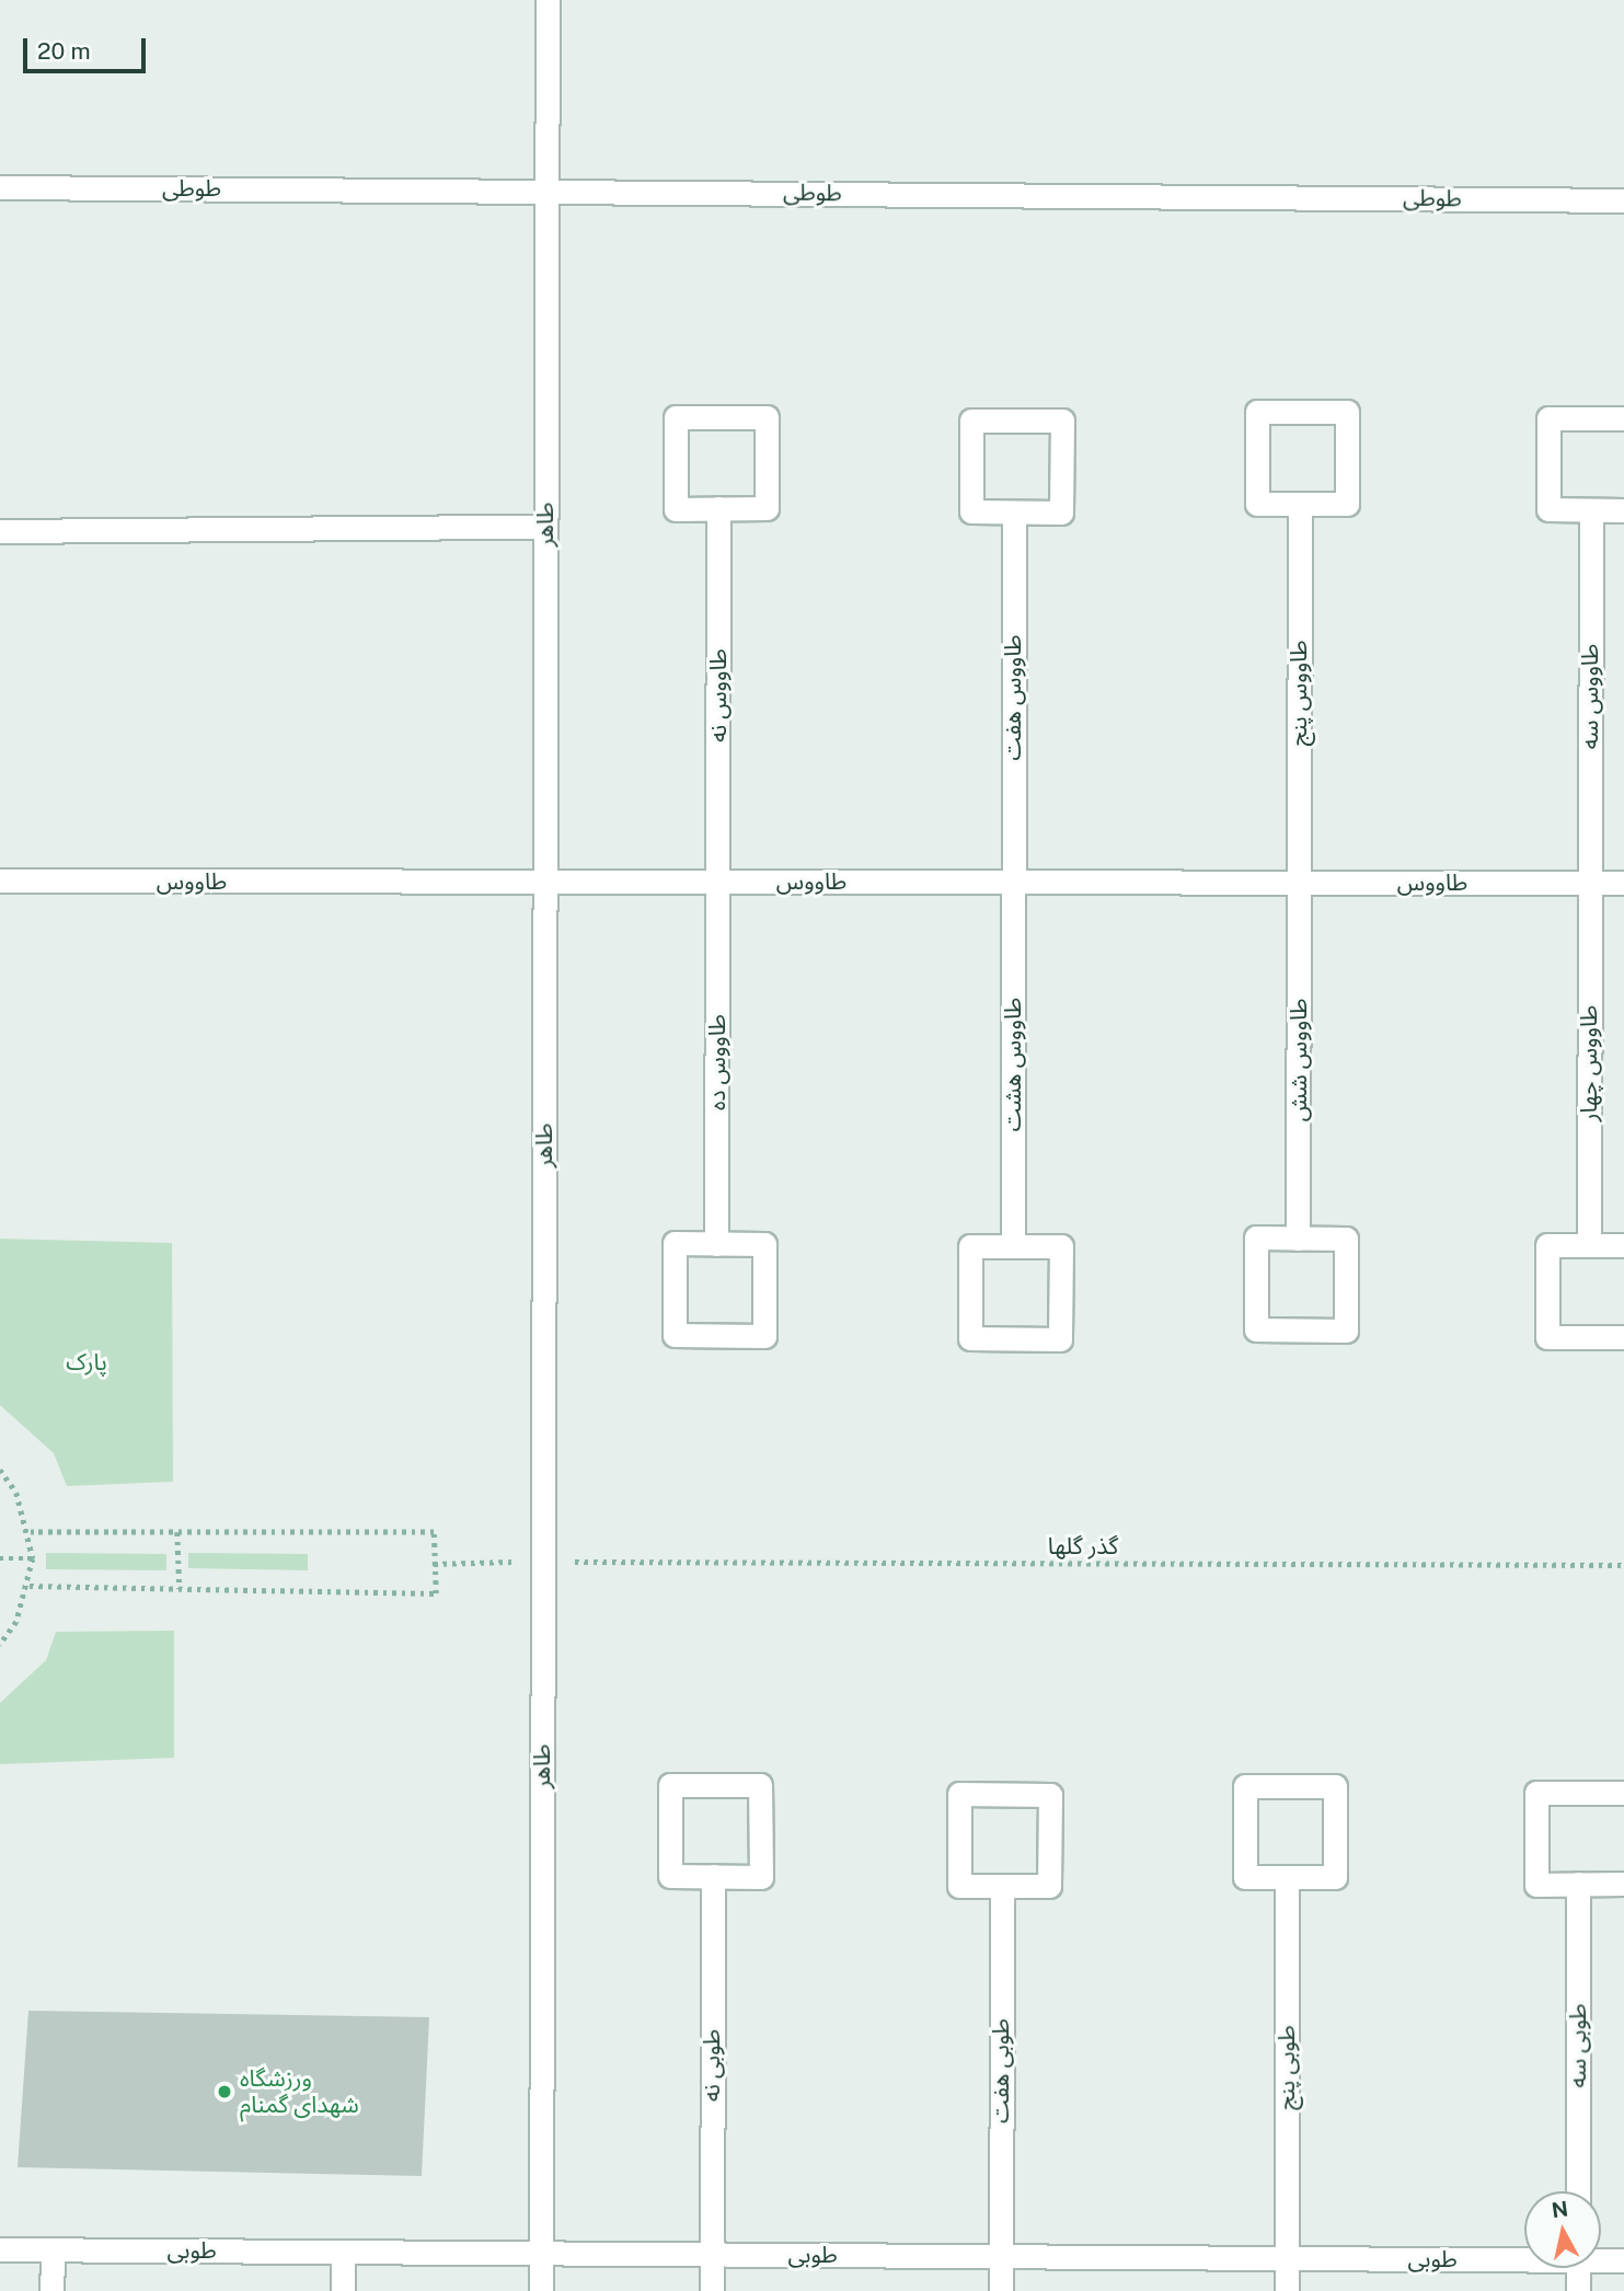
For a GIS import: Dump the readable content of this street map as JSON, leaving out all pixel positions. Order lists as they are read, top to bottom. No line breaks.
{"streets":{"street":["طوطی","طاهر","طاووس پنج","طاووس نه","طاووس سه","طاووس هفت","طاووس","طاووس شش","طاووس ده","طاووس چهار","طاووس هشت","طوبی سه","طوبی نه","طوبی پنج","طوبی هفت","طوبی"],"path":["گذر گلها"]},"crossings":[["طوطی","طاهر"],["طاهر","طاووس"],["طاهر","گذر گلها"],["طاهر","طوبی"],["طاووس پنج","طاووس"],["طاووس پنج","طاووس شش"],["طاووس نه","طاووس"],["طاووس نه","طاووس ده"],["طاووس سه","طاووس"],["طاووس سه","طاووس چهار"],["طاووس هفت","طاووس"],["طاووس هفت","طاووس هشت"],["طاووس","طاووس شش"],["طاووس","طاووس ده"],["طاووس","طاووس چهار"],["طاووس","طاووس هشت"],["طوبی نه","طوبی"],["طوبی پنج","طوبی"],["طوبی هفت","طوبی"]],"parks":["پارک"],"places":["ورزشگاه شهدای گمنام"],"scale_bar":"20 m","north":"top"}
